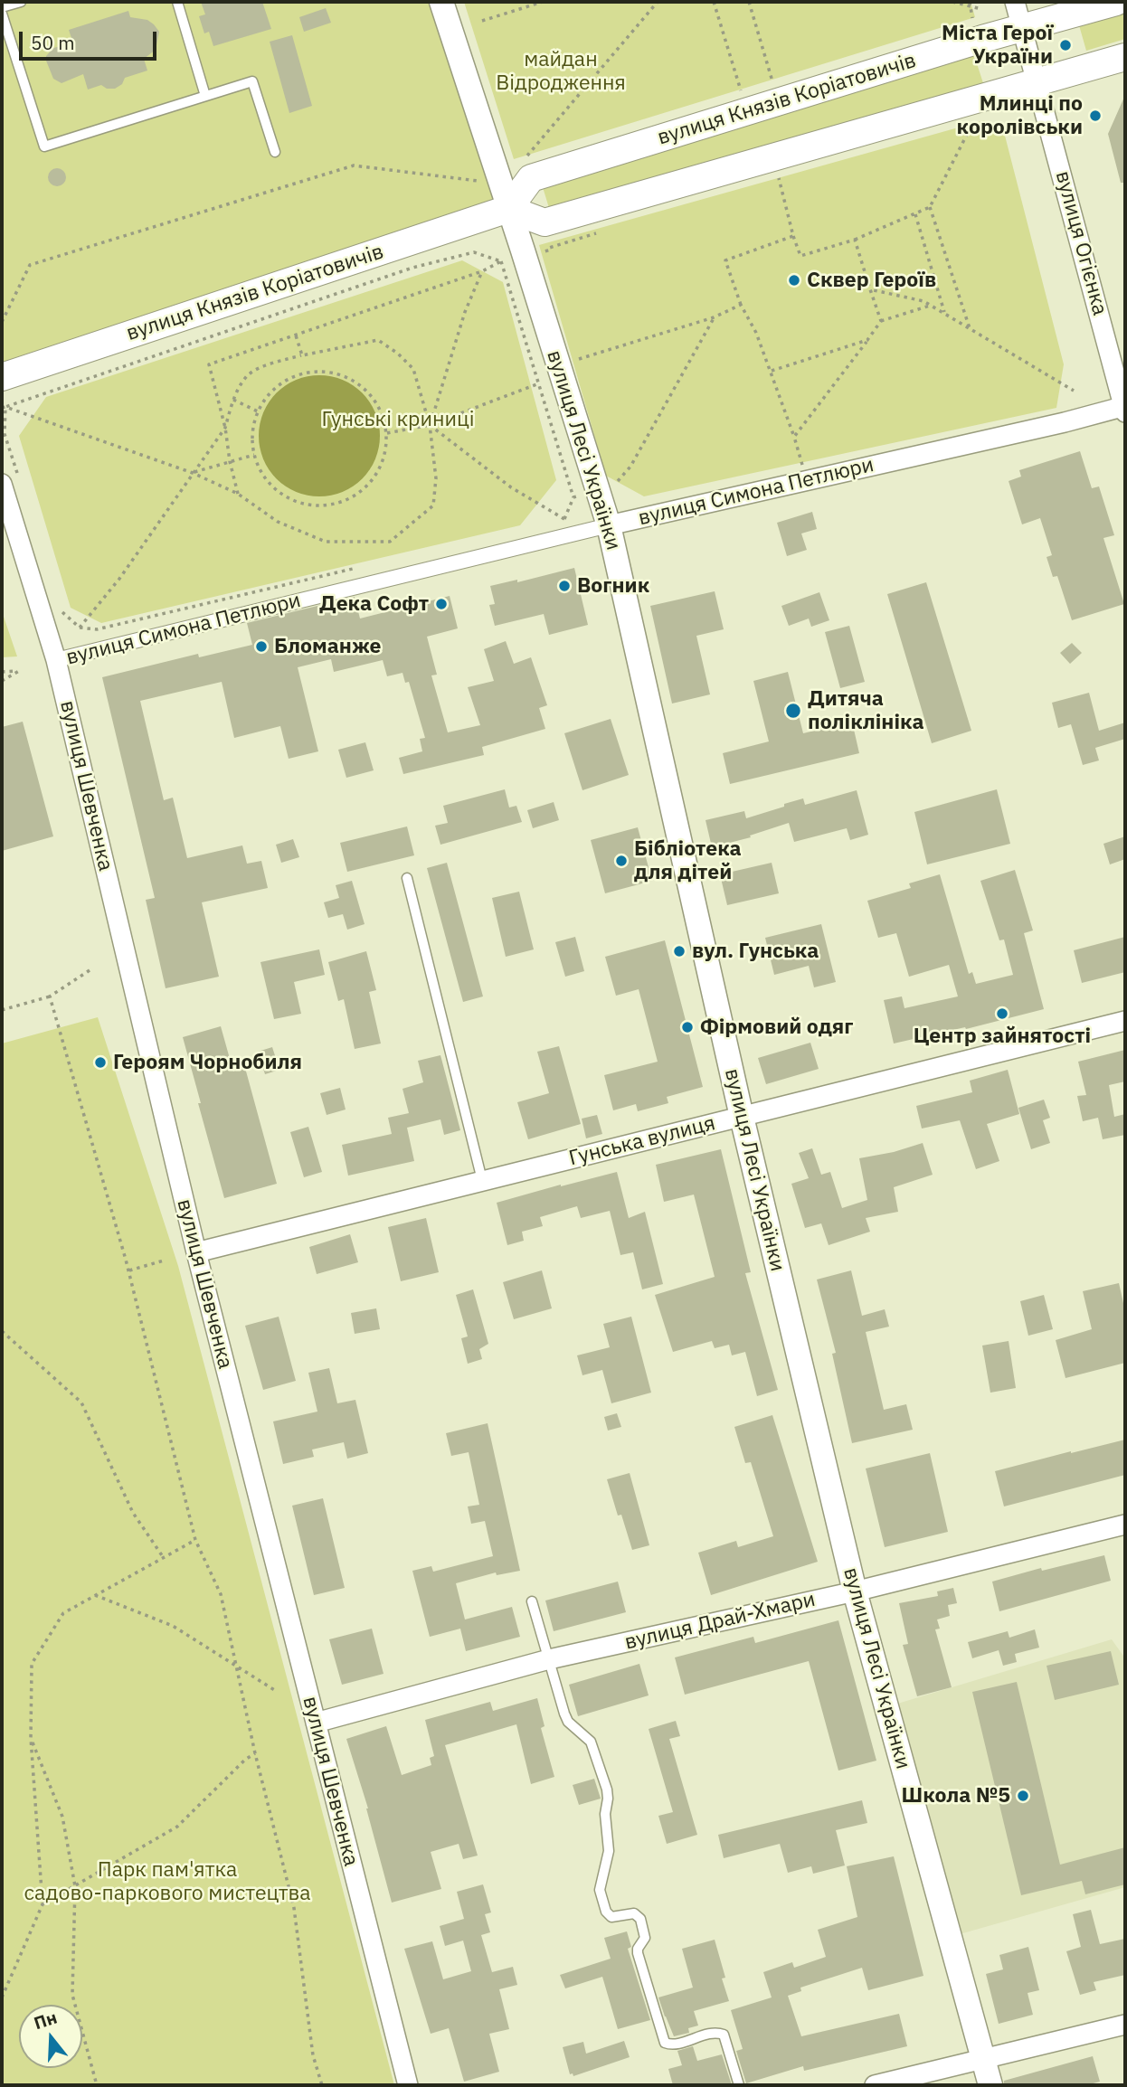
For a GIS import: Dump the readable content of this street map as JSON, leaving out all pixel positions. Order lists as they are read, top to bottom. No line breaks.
{"streets":{"main road":["вулиця Князів Коріатовичів"],"street":["вулиця Огієнка","вулиця Лесі Українки","вулиця Симона Петлюри","вулиця Шевченка","Гунська вулиця","вулиця Драй-Хмари"]},"crossings":[["вулиця Князів Коріатовичів","вулиця Огієнка"],["вулиця Князів Коріатовичів","вулиця Лесі Українки"],["вулиця Огієнка","вулиця Симона Петлюри"],["вулиця Лесі Українки","вулиця Симона Петлюри"],["вулиця Лесі Українки","Гунська вулиця"],["вулиця Лесі Українки","вулиця Драй-Хмари"],["вулиця Симона Петлюри","вулиця Шевченка"],["вулиця Шевченка","Гунська вулиця"],["вулиця Шевченка","вулиця Драй-Хмари"]],"parks":["майдан Відродження","Гунські криниці","Парк пам'ятка садово-паркового мистецтва"],"places":["Міста Герої України","Млинці по королівськи","Сквер Героїв","Вогник","Дека Софт","Бломанже","Дитяча поліклініка","Бібліотека для дітей","вул. Гунська","Центр зайнятості","Фірмовий одяг","Героям Чорнобиля","Школа №5"],"scale_bar":"50 m","north":"top"}
